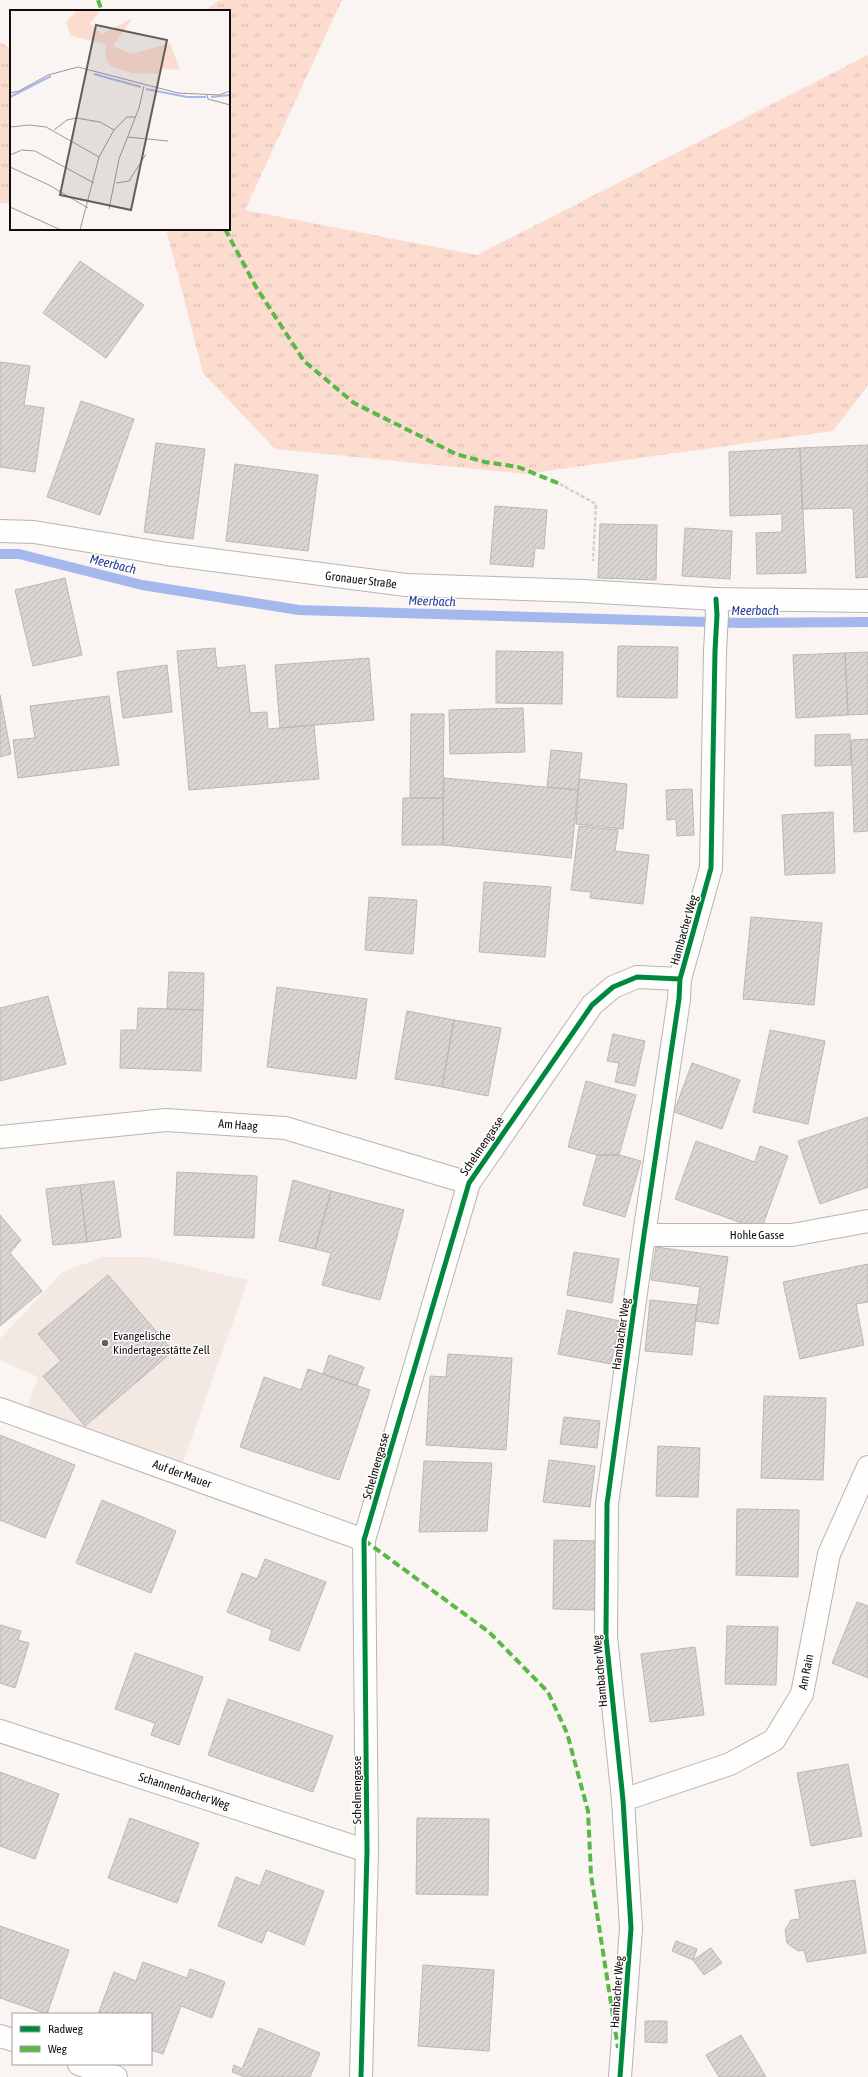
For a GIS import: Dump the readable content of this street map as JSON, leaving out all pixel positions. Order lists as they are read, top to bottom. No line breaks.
{"streets":{"street":["Gronauer Straße","Hambacher Weg","Am Haag","Schelmengasse","Hohle Gasse","Auf der Mauer","Am Rain","Schannenbacher Weg"]},"crossings":[["Gronauer Straße","Hambacher Weg"],["Hambacher Weg","Schelmengasse"],["Hambacher Weg","Hohle Gasse"],["Hambacher Weg","Am Rain"],["Am Haag","Schelmengasse"],["Schelmengasse","Auf der Mauer"],["Schelmengasse","Schannenbacher Weg"]],"water":["Meerbach"],"places":["Evangelische Kindertagesstätte Zell"],"legend":["Radweg","Weg"]}
